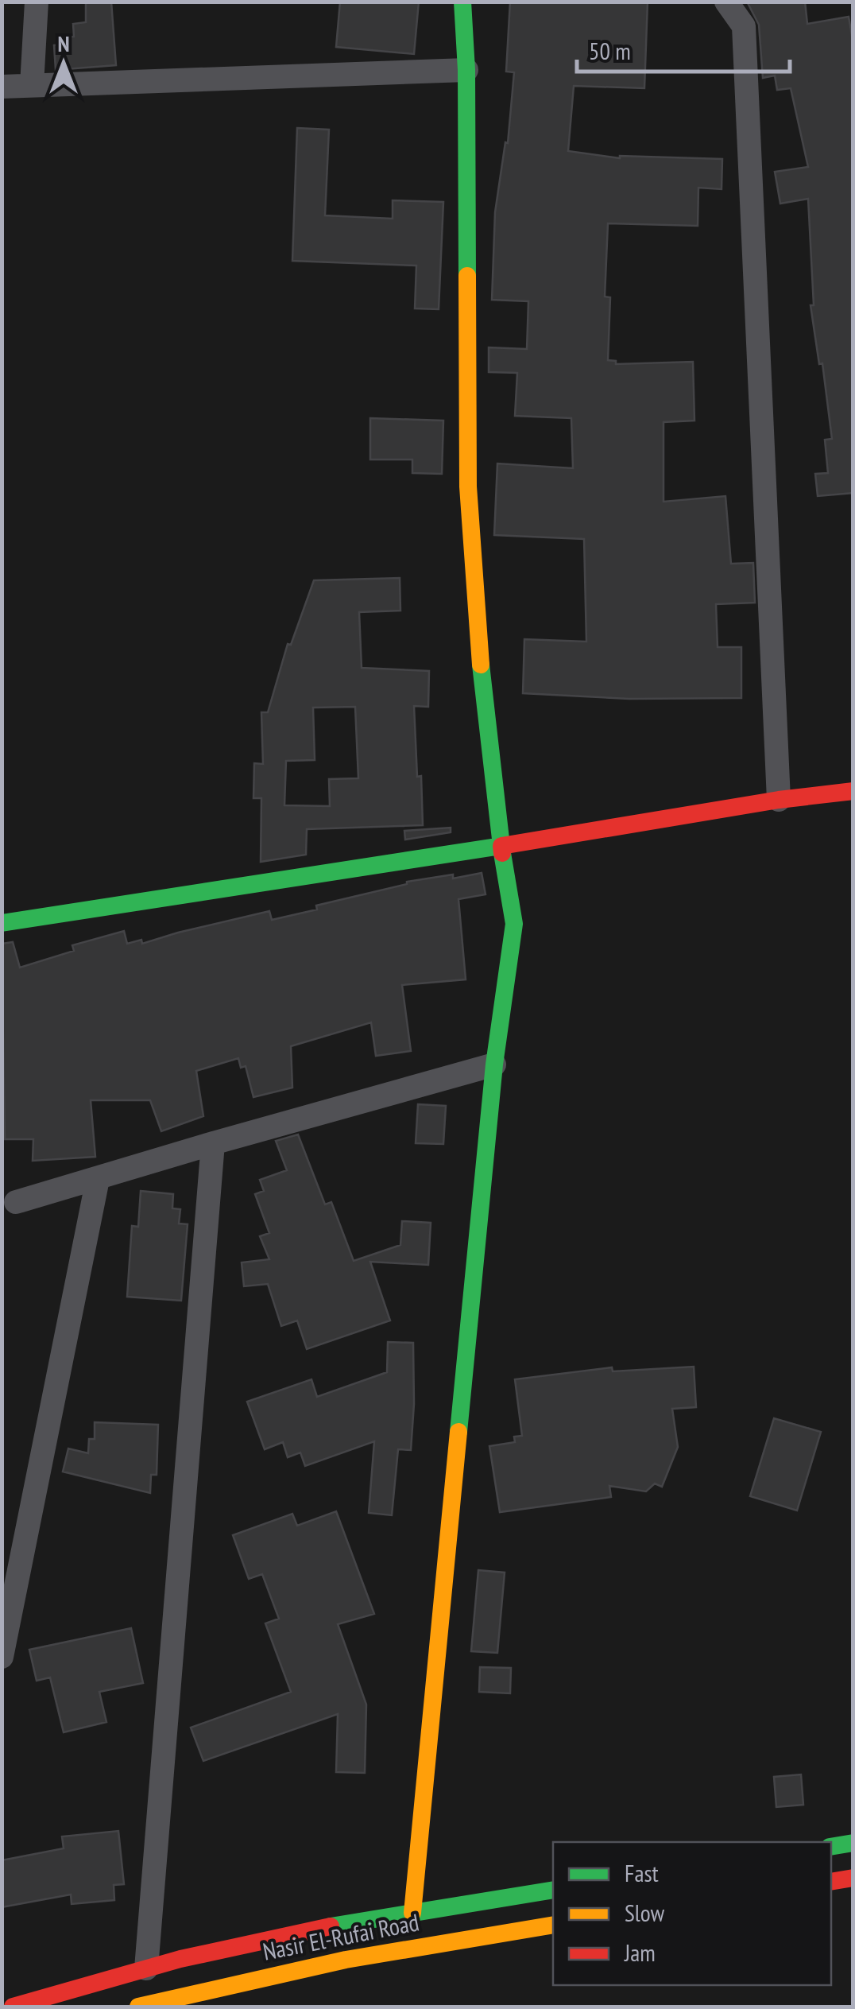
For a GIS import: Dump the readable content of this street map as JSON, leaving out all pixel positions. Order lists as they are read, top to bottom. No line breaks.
{"streets":{"street":["Nasir El-Rufai Road"]},"legend":["Fast","Slow","Jam"],"scale_bar":"50 m","north":"top"}
